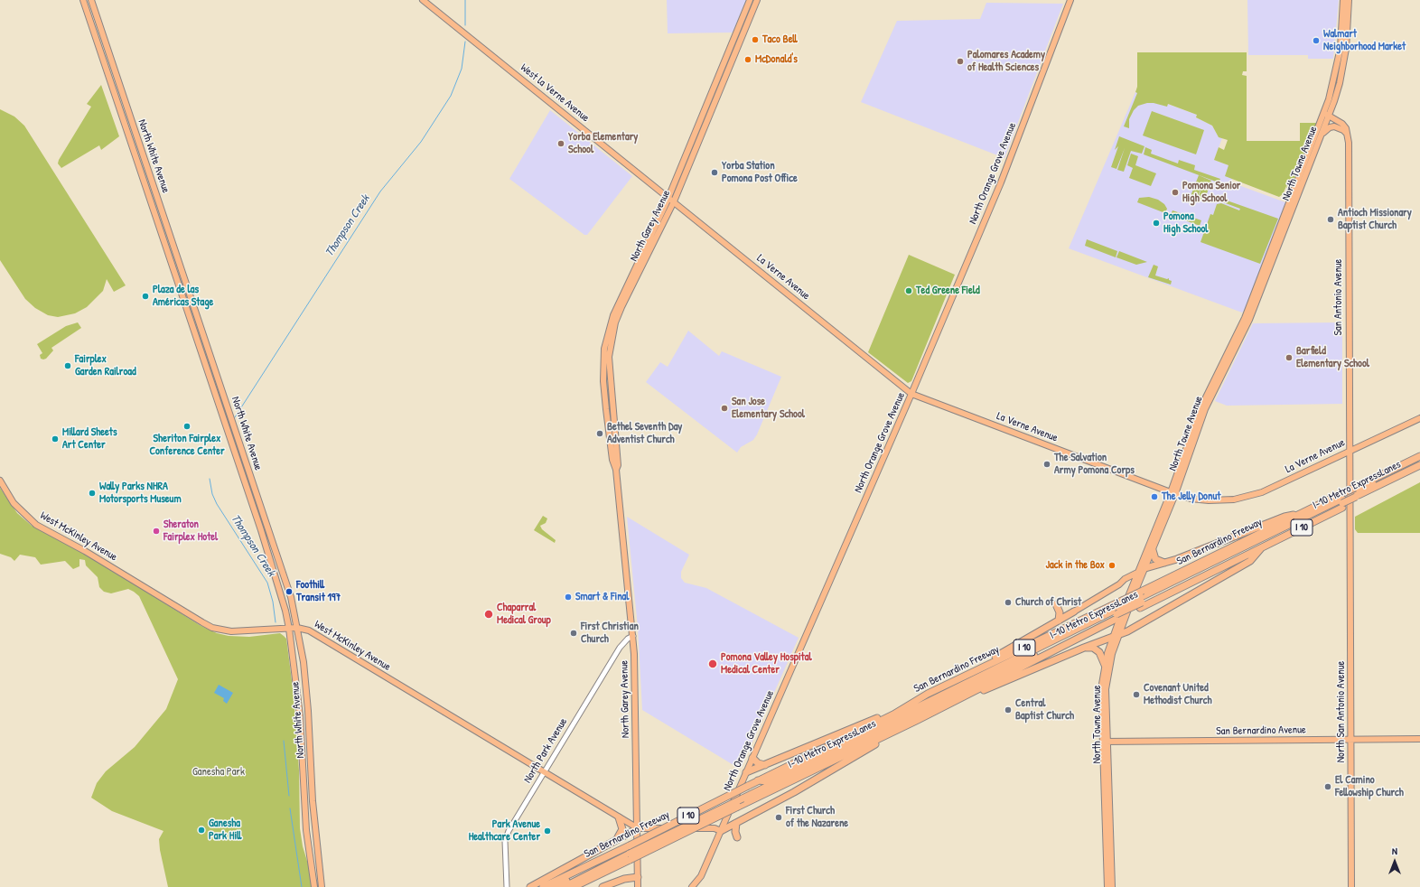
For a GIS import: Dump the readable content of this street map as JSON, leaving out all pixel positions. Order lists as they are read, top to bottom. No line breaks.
{"streets":{"highway":["I-10 Metro ExpressLanes","I 10","San Bernardino Freeway"],"main road":["West la Verne Avenue","North White Avenue","North Towne Avenue","North Orange Grove Avenue","North Garey Avenue","La Verne Avenue","San Antonio Avenue","West McKinley Avenue","North San Antonio Avenue","San Bernardino Avenue"],"street":["North Park Avenue"]},"crossings":[["West la Verne Avenue","North Garey Avenue"],["West la Verne Avenue","La Verne Avenue"],["North White Avenue","West McKinley Avenue"],["North Towne Avenue","La Verne Avenue"],["North Towne Avenue","I-10 Metro ExpressLanes"],["North Towne Avenue","San Bernardino Freeway"],["North Towne Avenue","San Bernardino Avenue"],["North Orange Grove Avenue","La Verne Avenue"],["North Garey Avenue","La Verne Avenue"],["North Garey Avenue","West McKinley Avenue"],["North Garey Avenue","North Park Avenue"],["La Verne Avenue","San Antonio Avenue"],["San Antonio Avenue","North San Antonio Avenue"],["I-10 Metro ExpressLanes","San Bernardino Freeway"],["West McKinley Avenue","North Park Avenue"],["North San Antonio Avenue","San Bernardino Avenue"]],"water":["Thompson Creek"],"parks":["Ganesha Park"],"places":["Taco Bell","Walmart Neighborhood Market","McDonald's","Palomares Academy of Health Sciences","Yorba Elementary School","Yorba Station Pomona Post Office","Pomona Senior High School","Antioch Missionary Baptist Church","Pomona High School","Ted Greene Field","Plaza de las Américas Stage","Barfield Elementary School","Fairplex Garden Railroad","San Jose Elementary School","Sheriton Fairplex Conference Center","Bethel Seventh Day Adventist Church","Millard Sheets Art Center","The Salvation Army Pomona Corps","Wally Parks NHRA Motorsports Museum","The Jelly Donut","Sheraton Fairplex Hotel","Jack in the Box","Foothill Transit 197","Smart & Final","Church of Christ","Chaparral Medical Group","First Christian Church","Pomona Valley Hospital Medical Center","Covenant United Methodist Church","Central Baptist Church","El Camino Fellowship Church","First Church of the Nazarene","Ganesha Park Hill","Park Avenue Healthcare Center"],"north":"top"}
